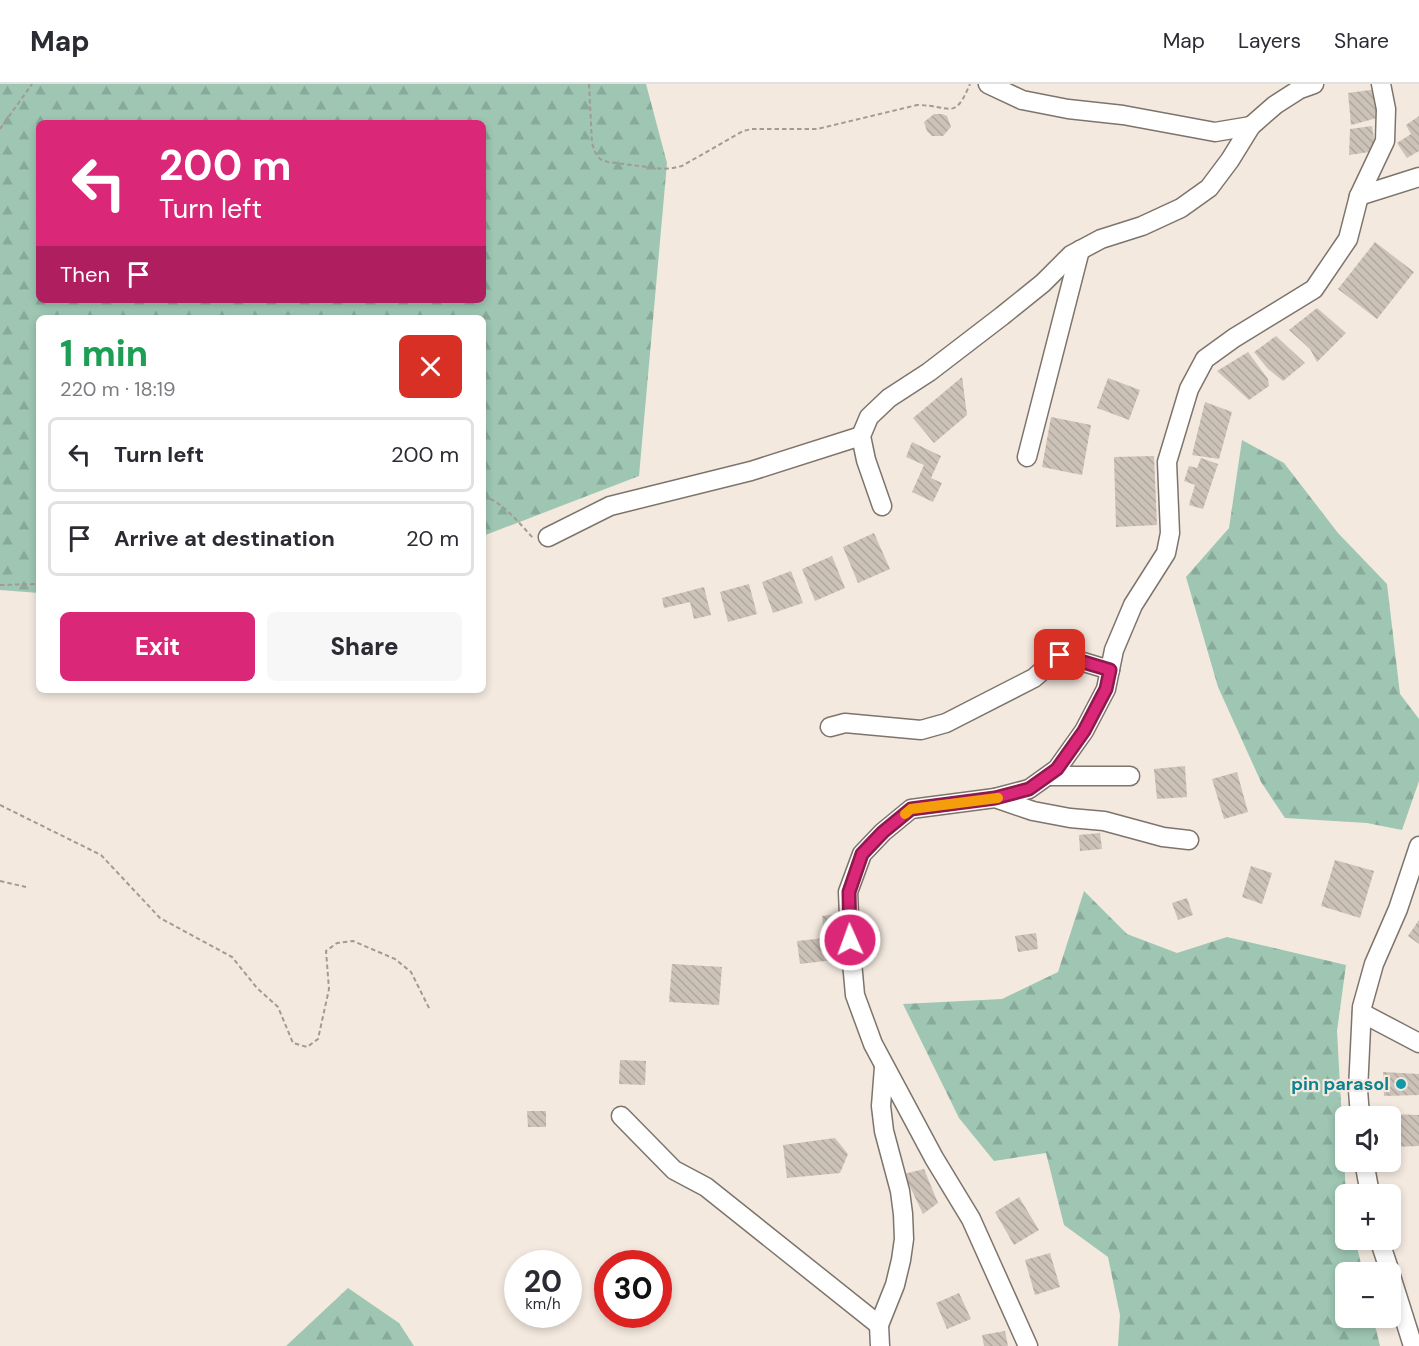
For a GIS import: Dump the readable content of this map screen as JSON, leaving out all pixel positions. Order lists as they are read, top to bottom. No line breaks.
{"places":["pin parasol"],"page":{"header":"Map","nav":["Map","Layers","Share"],"turn":["200 m","Turn left"],"then":"Then","heading":["1 min","220 m · 18:19"],"list":[{"name":"Turn left","value":"200 m"},{"name":"Arrive at destination","value":"20 m"}],"buttons":["Exit","Share"],"map_buttons":["+","−"],"speed":"20 km/h","limit":"30"}}
